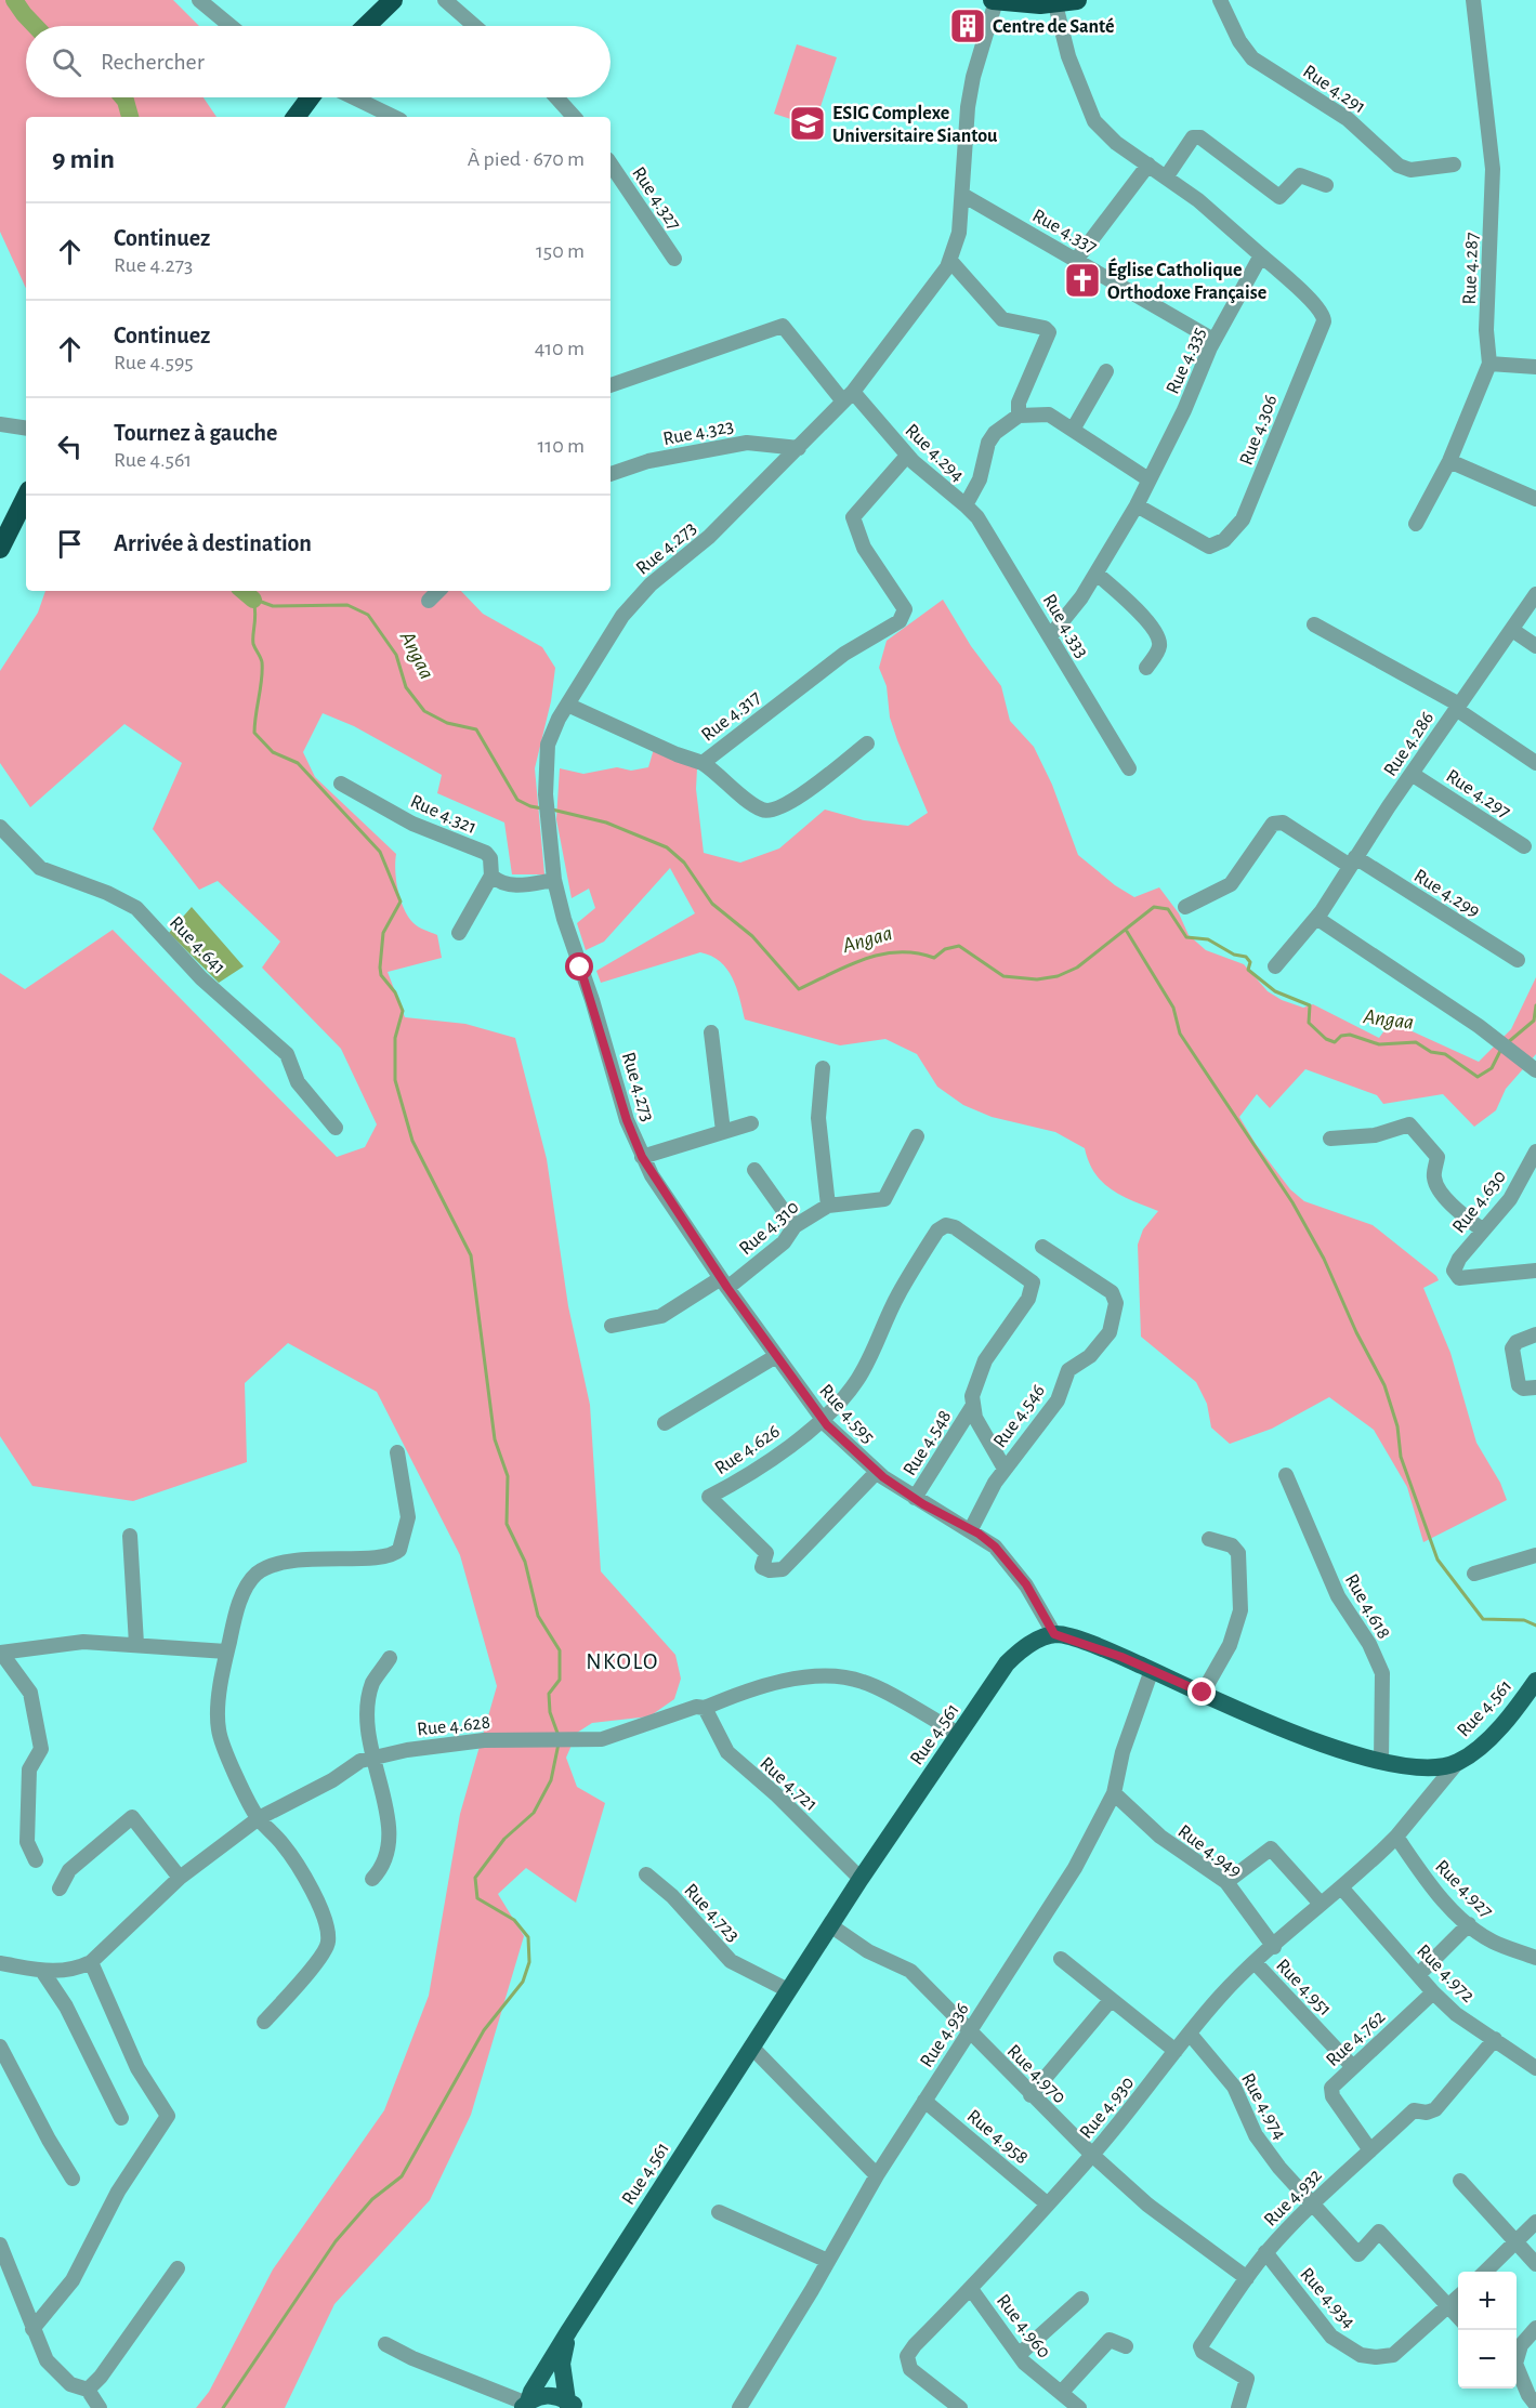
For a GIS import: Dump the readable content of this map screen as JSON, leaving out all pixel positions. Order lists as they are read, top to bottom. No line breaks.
{"streets":{"main road":["Rue 4.561"],"street":["Rue 4.291","Rue 4.327","Rue 4.337","Rue 4.287","Rue 4.335","Rue 4.306","Rue 4.323","Rue 4.294","Rue 4.273","Rue 4.333","Rue 4.317","Rue 4.286","Rue 4.297","Rue 4.321","Rue 4.299","Rue 4.641","Rue 4.630","Rue 4.310","Rue 4.595","Rue 4.546","Rue 4.548","Rue 4.626","Rue 4.618","Rue 4.628","Rue 4.721","Rue 4.949","Rue 4.927","Rue 4.723","Rue 4.972","Rue 4.951","Rue 4.936","Rue 4.762","Rue 4.970","Rue 4.974","Rue 4.930","Rue 4.958","Rue 4.932","Rue 4.934","Rue 4.960"]},"crossings":[["Rue 4.337","Rue 4.335"],["Rue 4.337","Rue 4.273"],["Rue 4.335","Rue 4.306"],["Rue 4.335","Rue 4.333"],["Rue 4.323","Rue 4.273"],["Rue 4.294","Rue 4.273"],["Rue 4.294","Rue 4.333"],["Rue 4.294","Rue 4.317"],["Rue 4.273","Rue 4.317"],["Rue 4.273","Rue 4.595"],["Rue 4.286","Rue 4.297"],["Rue 4.286","Rue 4.299"],["Rue 4.310","Rue 4.595"],["Rue 4.595","Rue 4.546"],["Rue 4.595","Rue 4.548"],["Rue 4.595","Rue 4.626"],["Rue 4.595","Rue 4.561"],["Rue 4.548","Rue 4.626"],["Rue 4.618","Rue 4.561"],["Rue 4.561","Rue 4.628"],["Rue 4.561","Rue 4.721"],["Rue 4.561","Rue 4.723"],["Rue 4.561","Rue 4.936"],["Rue 4.561","Rue 4.970"],["Rue 4.628","Rue 4.721"],["Rue 4.949","Rue 4.936"],["Rue 4.949","Rue 4.930"],["Rue 4.927","Rue 4.930"],["Rue 4.972","Rue 4.762"],["Rue 4.972","Rue 4.930"],["Rue 4.972","Rue 4.932"],["Rue 4.951","Rue 4.762"],["Rue 4.951","Rue 4.930"],["Rue 4.936","Rue 4.970"],["Rue 4.936","Rue 4.958"],["Rue 4.762","Rue 4.932"],["Rue 4.970","Rue 4.930"],["Rue 4.970","Rue 4.932"],["Rue 4.974","Rue 4.930"],["Rue 4.974","Rue 4.932"],["Rue 4.974","Rue 4.934"],["Rue 4.930","Rue 4.958"],["Rue 4.930","Rue 4.960"],["Rue 4.932","Rue 4.934"]],"districts":["NKOLO"],"water":["Angaa"],"places":{"building":["Centre de Santé"],"school or university":["ESIG Complexe Universitaire Siantou"],"church":["Église Catholique Orthodoxe Française"]},"page":{"search":"Rechercher","heading":["9 min","À pied · 670 m"],"list":[["Continuez","Rue 4.273","150 m"],["Continuez","Rue 4.595","410 m"],["Tournez à gauche","Rue 4.561","110 m"],"Arrivée à destination"],"map_buttons":["+","−"]}}
